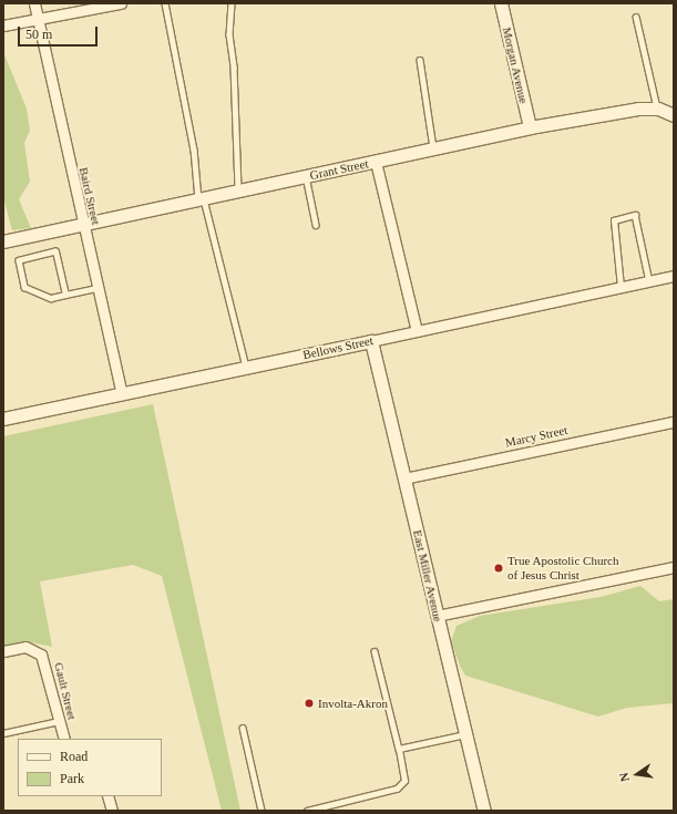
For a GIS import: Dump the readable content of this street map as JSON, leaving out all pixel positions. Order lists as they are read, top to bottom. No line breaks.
{"streets":{"street":["Morgan Avenue","Grant Street","Baird Street","Bellows Street","Marcy Street","East Miller Avenue","Gault Street"]},"crossings":[["Morgan Avenue","Grant Street"],["Grant Street","Baird Street"],["Baird Street","Bellows Street"],["Bellows Street","East Miller Avenue"],["Marcy Street","East Miller Avenue"]],"places":["True Apostolic Church of Jesus Christ","Involta-Akron"],"legend":["Road","Park"],"scale_bar":"50 m","north":"left"}
